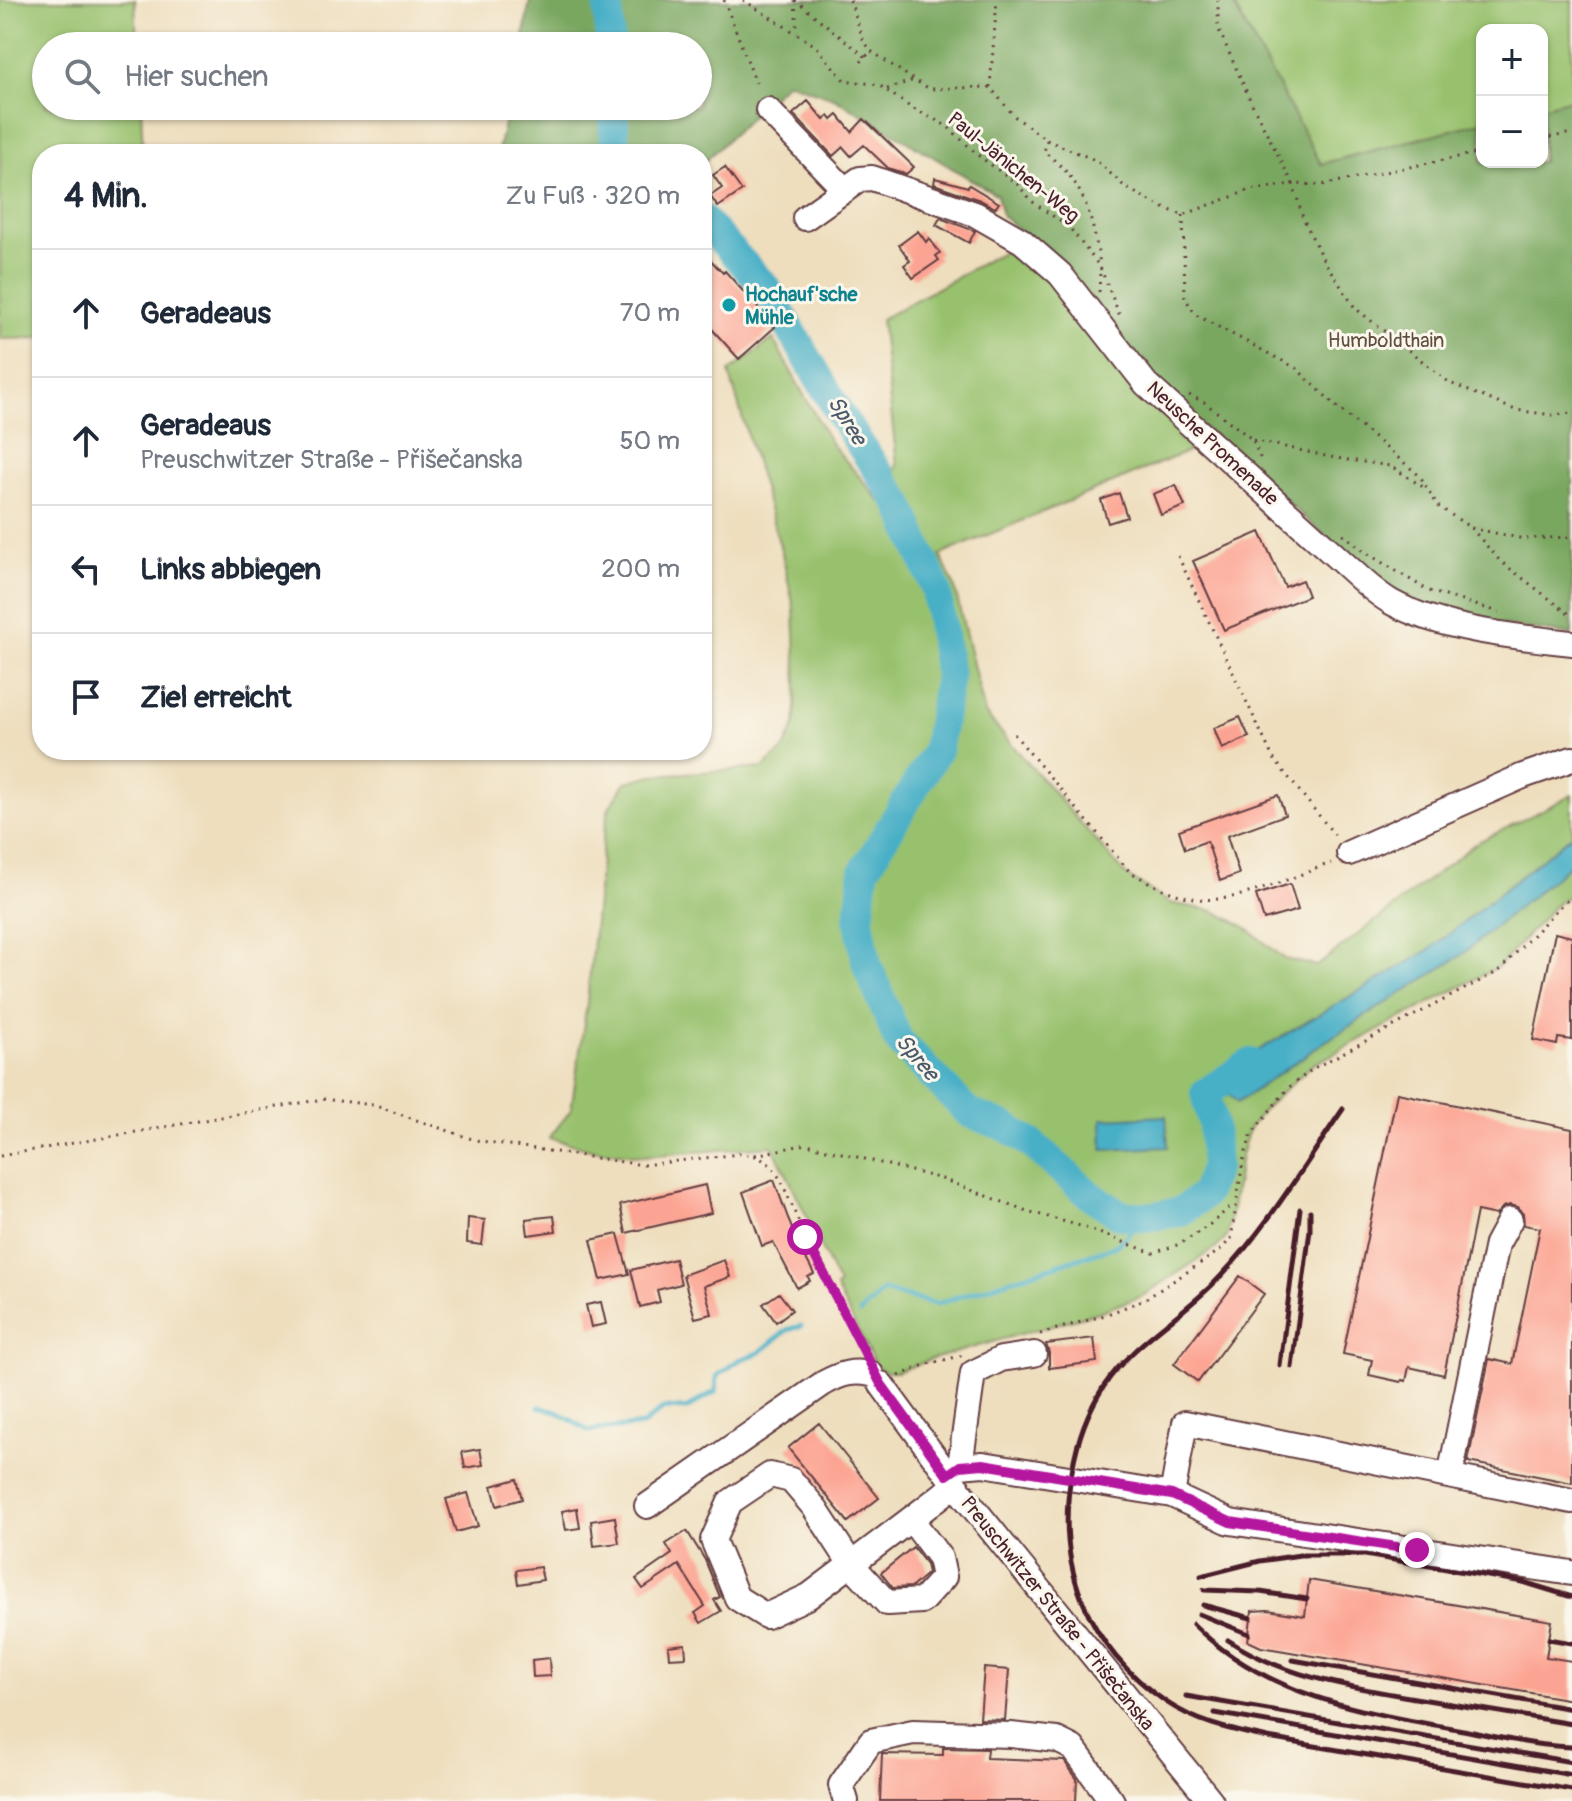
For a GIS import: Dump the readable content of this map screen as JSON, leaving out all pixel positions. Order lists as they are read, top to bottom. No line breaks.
{"streets":{"street":["Neusche Promenade","Preuschwitzer Straße - Přišečanska"],"path":["Paul-Jänichen-Weg"]},"water":["Spree"],"parks":["Humboldthain"],"places":["Hochauf'sche Mühle"],"page":{"map_buttons":["+","−"],"search":"Hier suchen","heading":["4 Min.","Zu Fuß · 320 m"],"list":[["Geradeaus","70 m"],["Geradeaus","Preuschwitzer Straße - Přišečanska","50 m"],["Links abbiegen","200 m"],"Ziel erreicht"]}}
